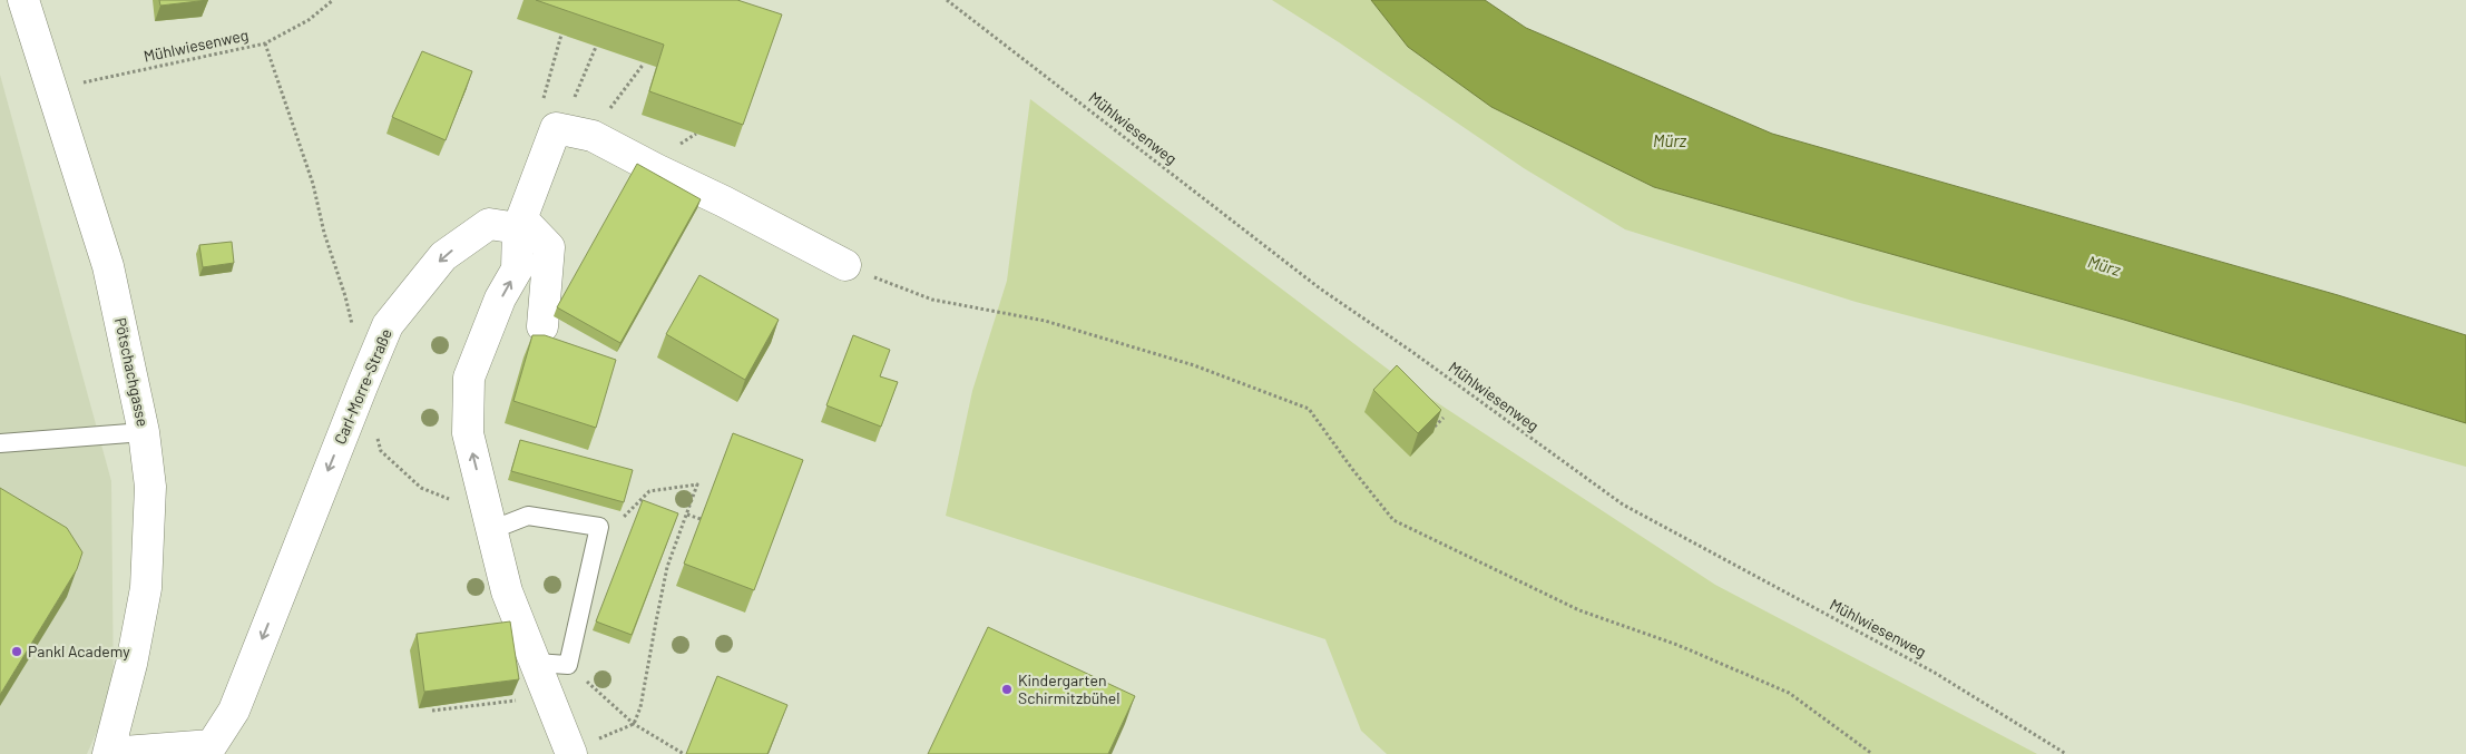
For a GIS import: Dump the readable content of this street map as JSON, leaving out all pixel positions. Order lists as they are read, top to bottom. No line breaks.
{"streets":{"street":["Pötschachgasse","Carl-Morre-Straße"],"path":["Mühlwiesenweg"]},"crossings":[["Mühlwiesenweg","Pötschachgasse"],["Pötschachgasse","Carl-Morre-Straße"]],"one_way":["Carl-Morre-Straße"],"water":["Mürz"],"places":["Pankl Academy","Kindergarten Schirmitzbühel"]}
